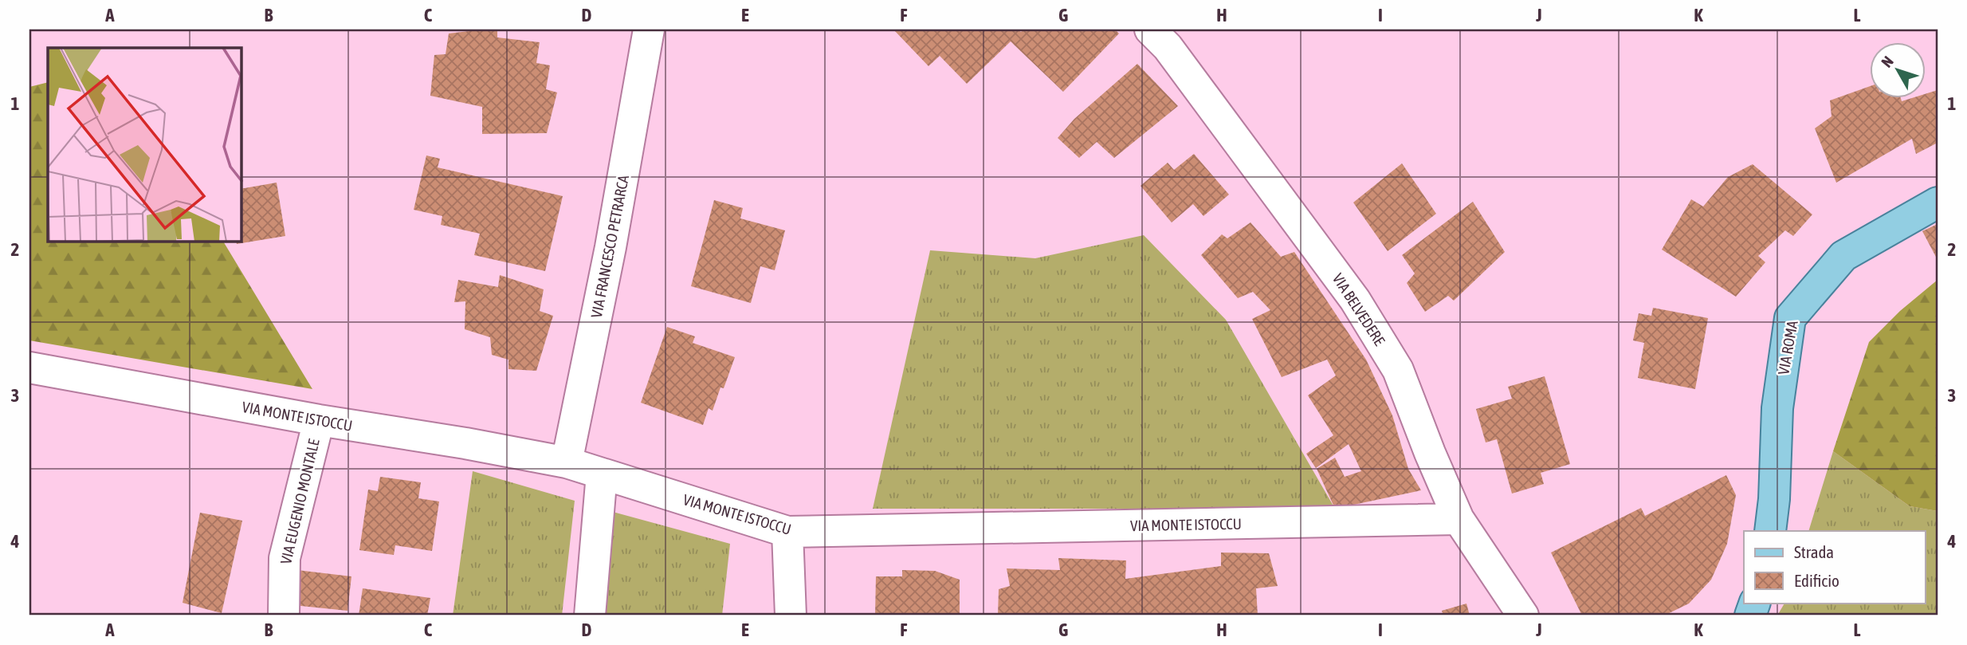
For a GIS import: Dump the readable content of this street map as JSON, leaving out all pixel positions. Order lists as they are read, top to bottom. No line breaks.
{"streets":{"main road":["VIA ROMA"],"street":["VIA FRANCESCO PETRARCA","VIA BELVEDERE","VIA MONTE ISTOCCU","VIA EUGENIO MONTALE"]},"crossings":[["VIA FRANCESCO PETRARCA","VIA MONTE ISTOCCU"],["VIA BELVEDERE","VIA MONTE ISTOCCU"],["VIA MONTE ISTOCCU","VIA EUGENIO MONTALE"]],"legend":["Strada","Edificio"],"north":"top left","grid":{"columns":["A","B","C","D","E","F","G","H","I","J","K","L"],"rows":["1","2","3","4"]}}
